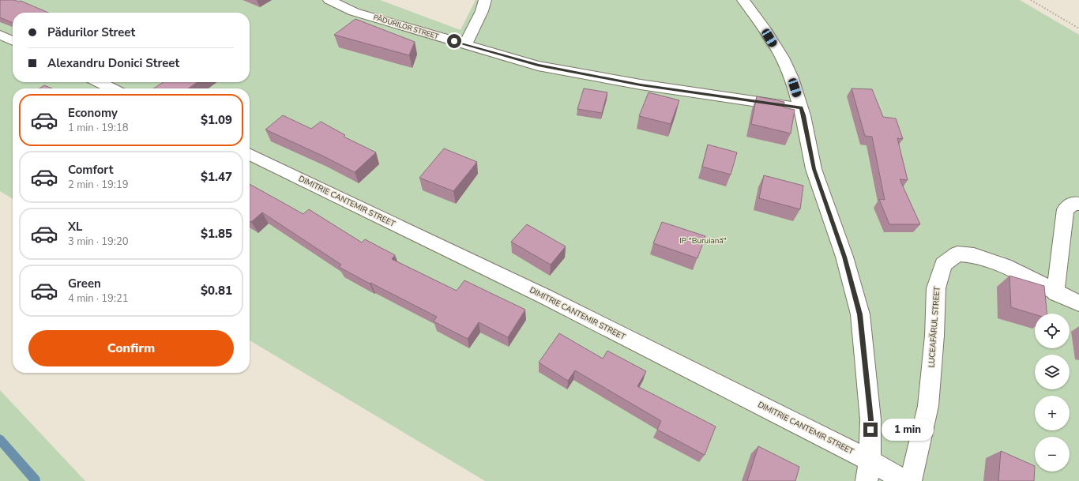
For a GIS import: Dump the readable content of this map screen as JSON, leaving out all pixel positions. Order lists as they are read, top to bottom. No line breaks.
{"streets":{"street":["PĂDURILOR STREET","DIMITRIE CANTEMIR STREET","LUCEAFĂRUL STREET"]},"parks":["IP \"Buruiană\""],"page":{"banner":["Pădurilor Street","Alexandru Donici Street"],"list":[{"name":"Economy","note":"1 min · 19:18","value":"$1.09"},{"name":"Comfort","note":"2 min · 19:19","value":"$1.47"},{"name":"XL","note":"3 min · 19:20","value":"$1.85"},{"name":"Green","note":"4 min · 19:21","value":"$0.81"}],"map_buttons":["+","−"],"buttons":"Confirm","bubble":"1 min"}}
